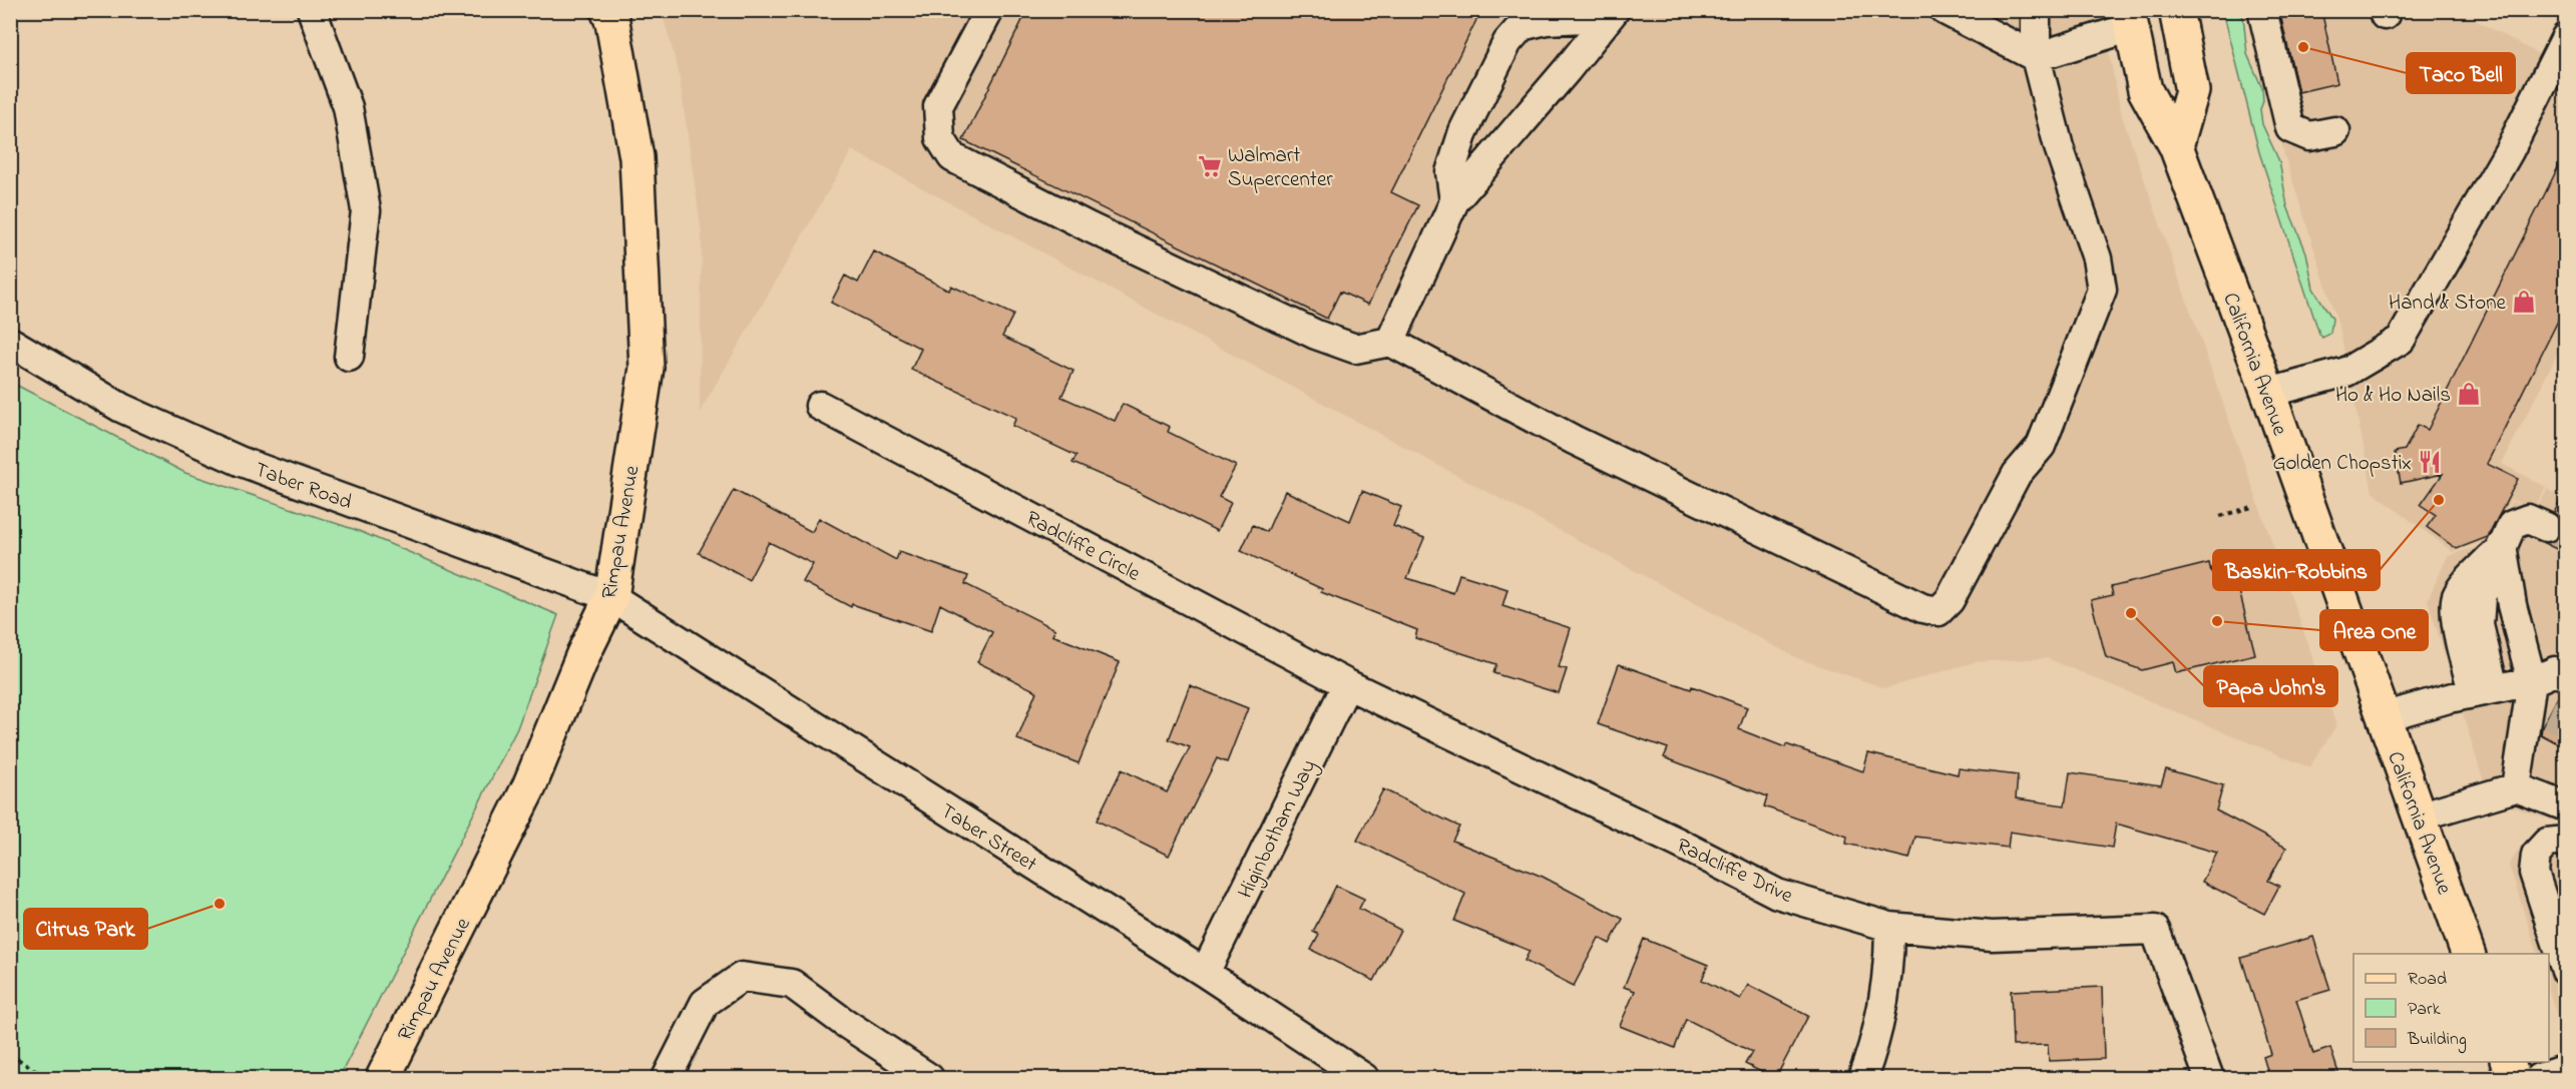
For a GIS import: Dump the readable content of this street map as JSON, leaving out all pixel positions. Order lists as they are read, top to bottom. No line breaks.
{"streets":{"main road":["California Avenue","Rimpau Avenue"],"street":["Taber Road","Radcliffe Circle","Higinbotham Way","Taber Street","Radcliffe Drive"]},"crossings":[["Taber Road","Rimpau Avenue"],["Taber Road","Taber Street"],["Rimpau Avenue","Taber Street"],["Radcliffe Circle","Higinbotham Way"],["Radcliffe Circle","Radcliffe Drive"],["Higinbotham Way","Taber Street"],["Higinbotham Way","Radcliffe Drive"]],"places":{"other":["Taco Bell","Baskin-Robbins","Papa John's","Area One","Citrus Park"],"supermarket":["Walmart Supercenter"],"shop":["Hand & Stone","Ho & Ho Nails"],"restaurant":["Golden Chopstix"]},"legend":["Road","Park","Building"]}
